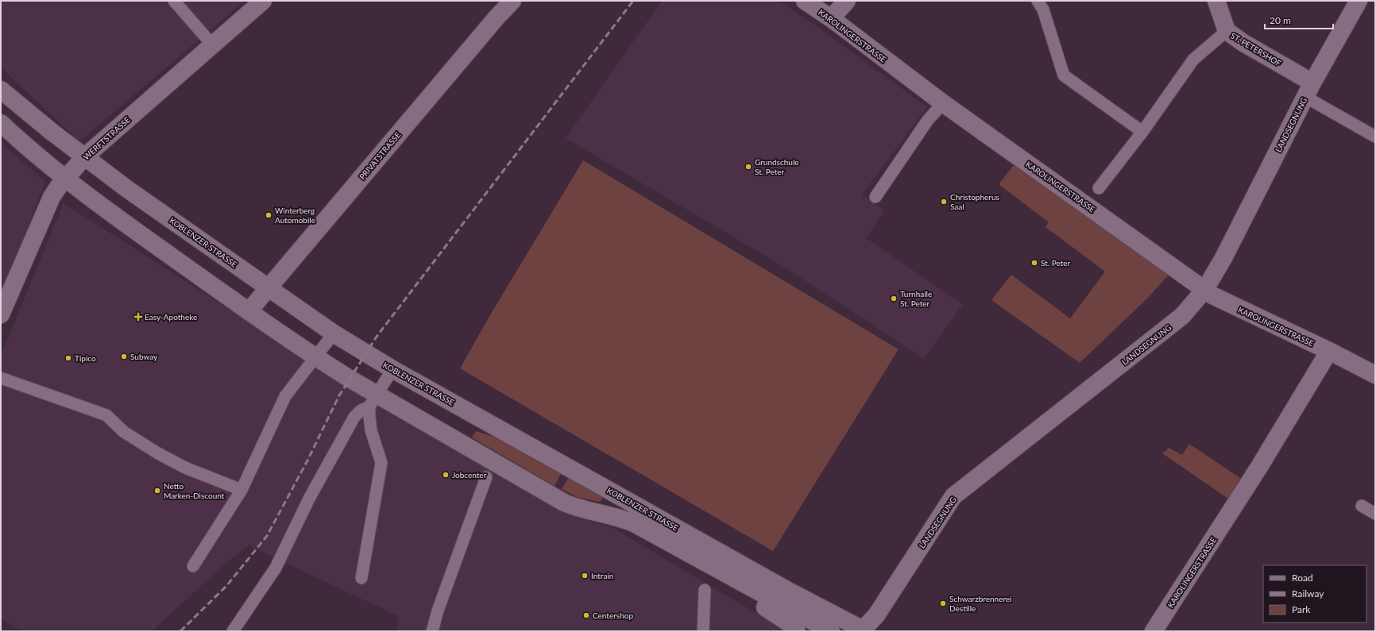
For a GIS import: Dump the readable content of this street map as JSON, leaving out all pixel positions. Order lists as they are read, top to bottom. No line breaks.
{"streets":{"street":["KAROLINGERSTRASSE","ST. PETERSHOF","LANDSEGNUNG","WERFTSTRASSE","PRIVATSTRASSE","KOBLENZER STRASSE"]},"crossings":[["KAROLINGERSTRASSE","LANDSEGNUNG"],["ST. PETERSHOF","LANDSEGNUNG"],["LANDSEGNUNG","KOBLENZER STRASSE"],["WERFTSTRASSE","KOBLENZER STRASSE"],["PRIVATSTRASSE","KOBLENZER STRASSE"]],"places":{"other":["Grundschule St. Peter","Christopherus Saal","Winterberg Automobile","St. Peter","Turnhalle St. Peter","Subway","Tipico","Jobcenter","Netto Marken-Discount","Intrain","Schwarzbrennerei Destille","Centershop"],"health":["Easy-Apotheke"]},"legend":["Road","Railway","Park"],"scale_bar":"20 m"}
